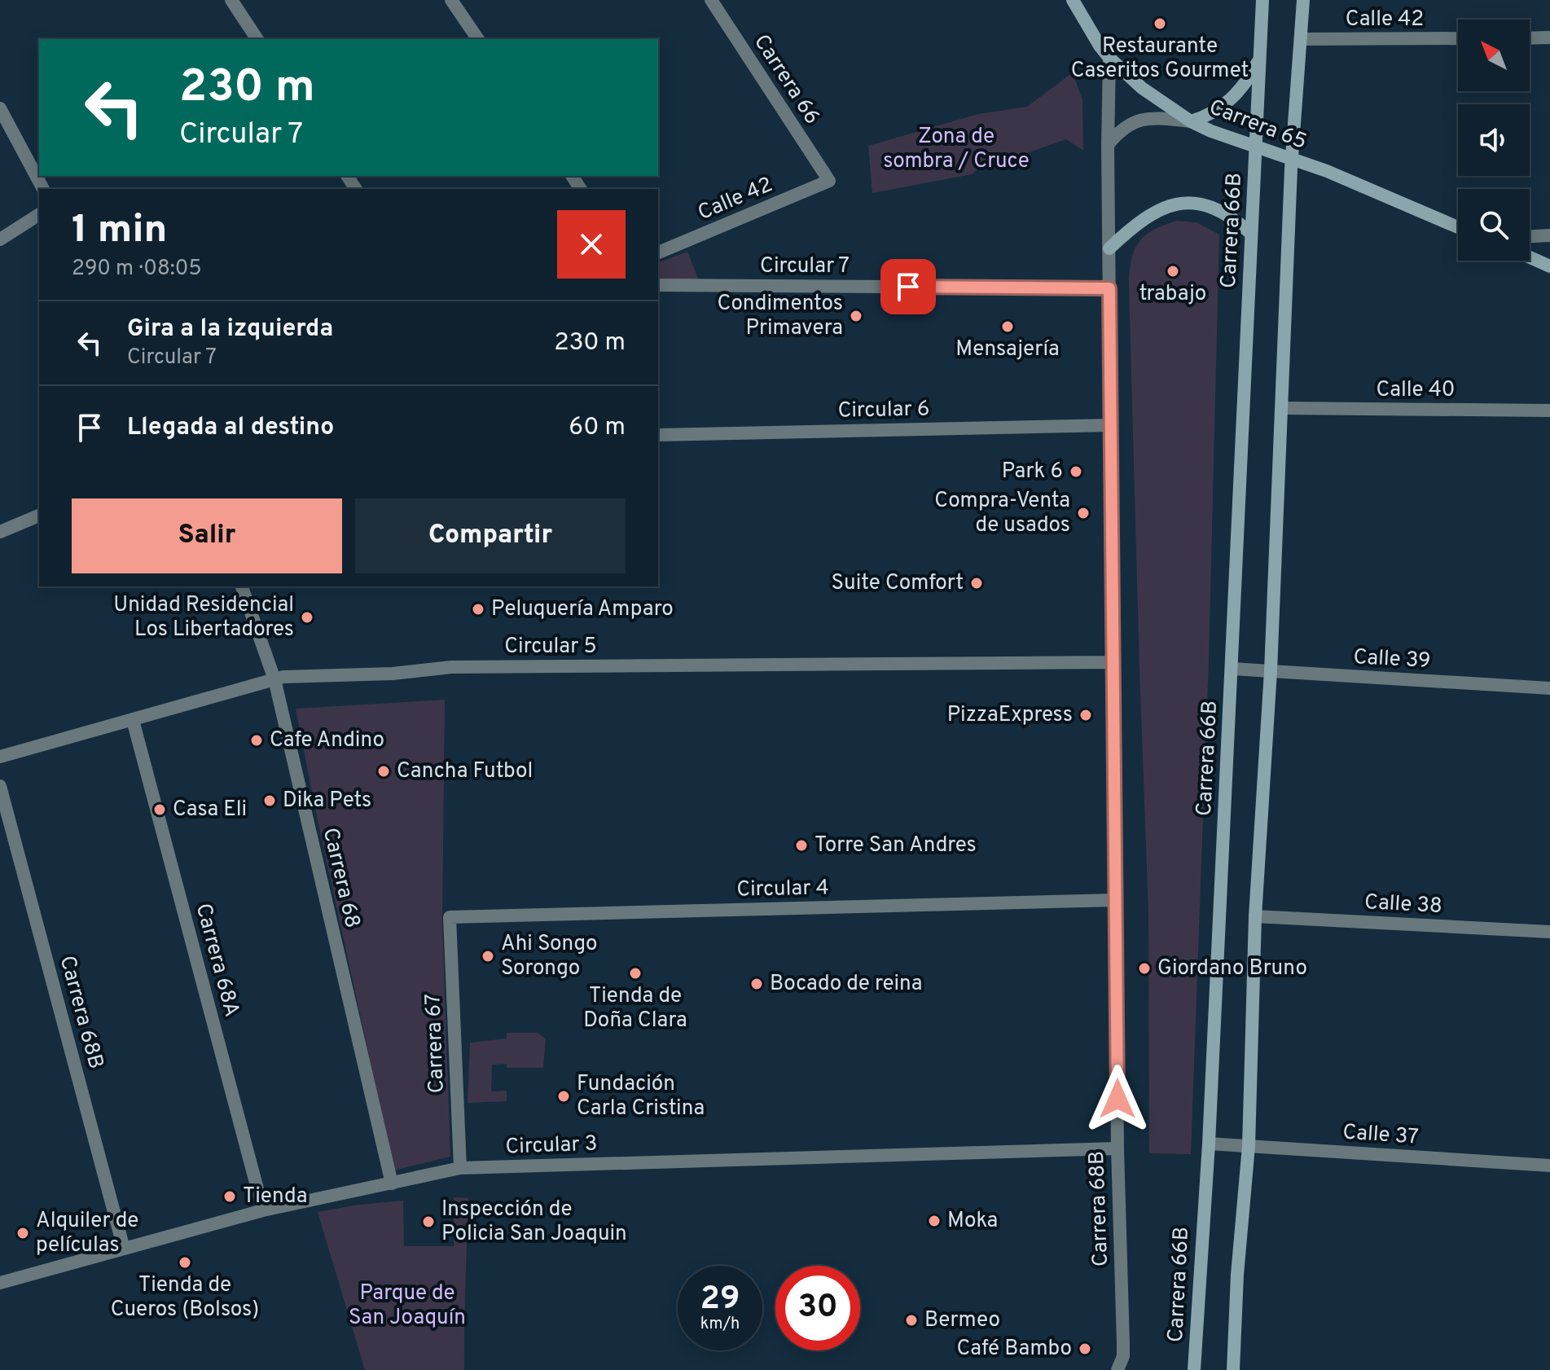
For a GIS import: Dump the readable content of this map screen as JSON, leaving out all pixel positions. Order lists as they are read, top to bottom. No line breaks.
{"streets":{"main road":["Carrera 65","Carrera 66B"],"street":["Calle 42","Carrera 66","Circular 7","Calle 40","Circular 6","Circular 5","Calle 39","Carrera 68","Circular 4","Calle 38","Carrera 68A","Carrera 68B","Carrera 67","Calle 37","Circular 3"]},"crossings":[["Calle 42","Carrera 66"],["Carrera 65","Carrera 66B"],["Carrera 65","Carrera 68B"],["Carrera 66B","Calle 39"],["Carrera 66B","Calle 37"],["Circular 7","Carrera 68B"],["Circular 6","Carrera 68B"],["Circular 5","Carrera 68"],["Circular 5","Carrera 68A"],["Circular 5","Carrera 68B"],["Carrera 68","Circular 3"],["Circular 4","Carrera 68B"],["Circular 4","Carrera 67"],["Carrera 68A","Circular 3"],["Carrera 68B","Circular 3"],["Carrera 67","Circular 3"]],"parks":["Zona de sombra / Cruce","Parque de San Joaquín"],"places":["Restaurante Caseritos Gourmet","trabajo","Condimentos Primavera","Mensajería","Park 6","Compra-Venta de usados","Suite Comfort","Peluquería Amparo","Unidad Residencial Los Libertadores","PizzaExpress","Cafe Andino","Cancha Futbol","Dika Pets","Casa Eli","Torre San Andres","Ahi Songo Sorongo","Giordano Bruno","Tienda de Doña Clara","Bocado de reina","Fundación Carla Cristina","Tienda","Moka","Inspección de Policia San Joaquin","Alquiler de películas","Tienda de Cueros (Bolsos)","Bermeo","Café Bambo"],"north":"top left","page":{"turn":["230 m","Circular 7"],"heading":["1 min","290 m · 08:05"],"list":[{"name":"Gira a la izquierda","note":"Circular 7","value":"230 m"},{"name":"Llegada al destino","value":"60 m"}],"buttons":["Salir","Compartir"],"speed":"29 km/h","limit":"30"}}
